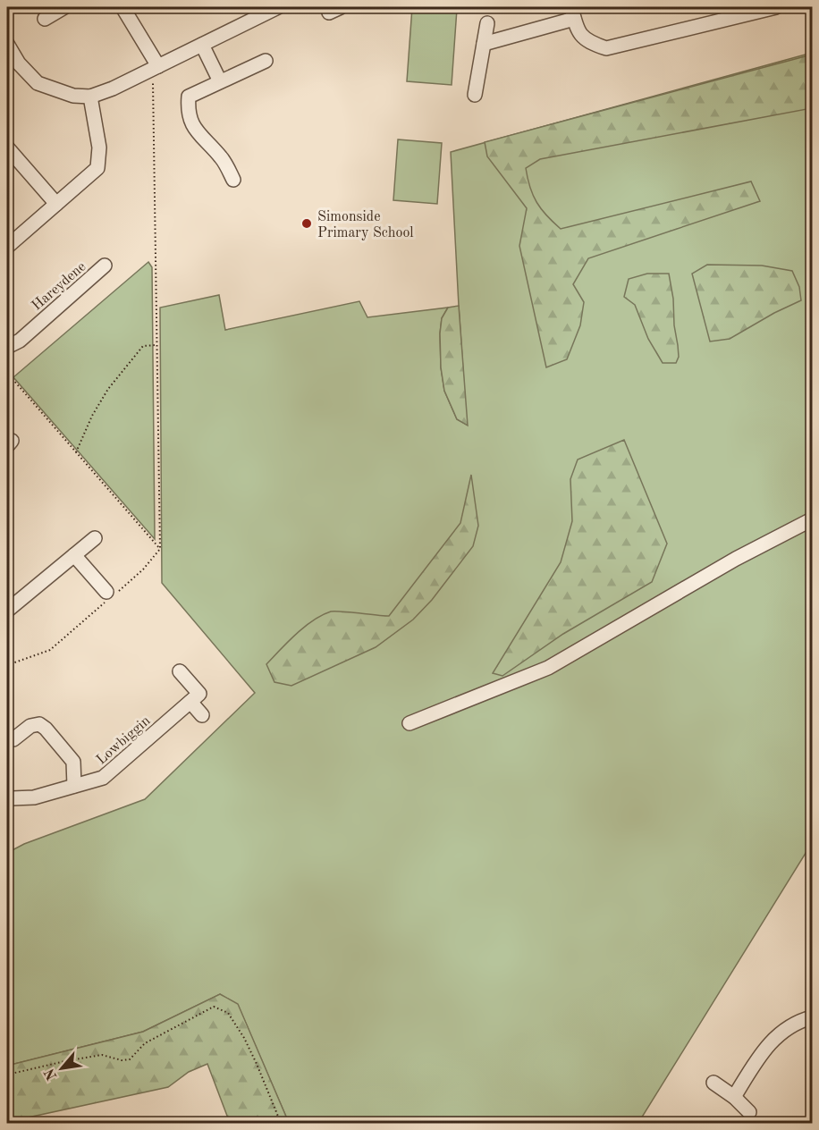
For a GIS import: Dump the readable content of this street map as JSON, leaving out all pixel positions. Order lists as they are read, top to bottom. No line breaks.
{"streets":{"street":["Hareydene","Lowbiggin"]},"places":["Simonside Primary School"],"north":"bottom left"}
